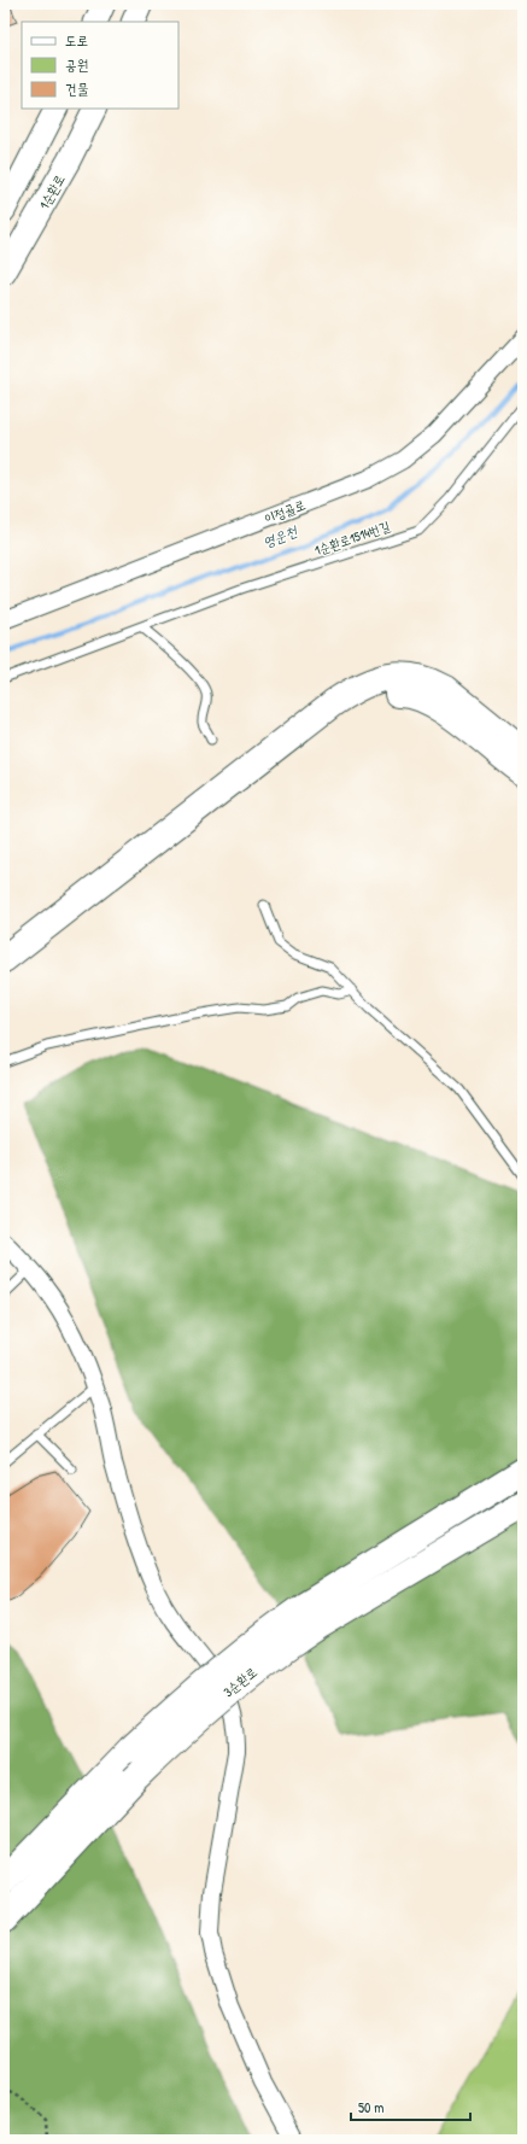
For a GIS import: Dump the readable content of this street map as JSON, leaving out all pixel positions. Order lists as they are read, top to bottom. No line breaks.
{"streets":{"highway":["3순환로"],"street":["1순환로","이정골로"],"lane":["1순환로1514번길"]},"water":["영운천"],"legend":["도로","공원","건물"],"scale_bar":"50 m"}
